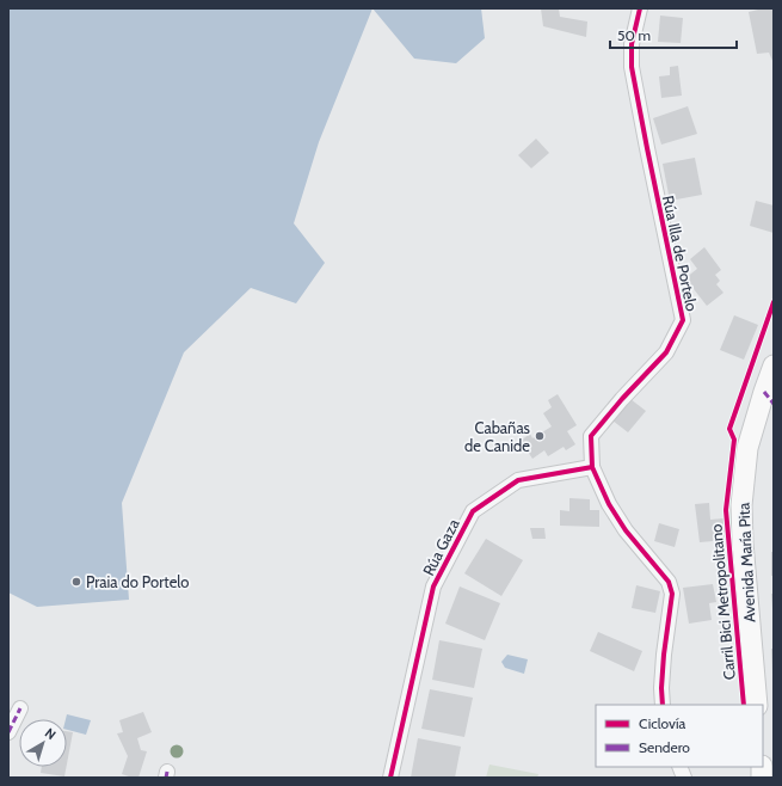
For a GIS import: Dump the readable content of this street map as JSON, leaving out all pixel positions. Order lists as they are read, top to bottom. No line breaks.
{"streets":{"main road":["Avenida María Pita"],"street":["Rúa Illa de Portelo","Rúa Gaza"],"cycle path":["Carril Bici Metropolitano"]},"crossings":[["Rúa Illa de Portelo","Rúa Gaza"]],"places":["Cabañas de Canide","Praia do Portelo"],"legend":["Ciclovía","Sendero"],"scale_bar":"50 m","north":"top right"}
